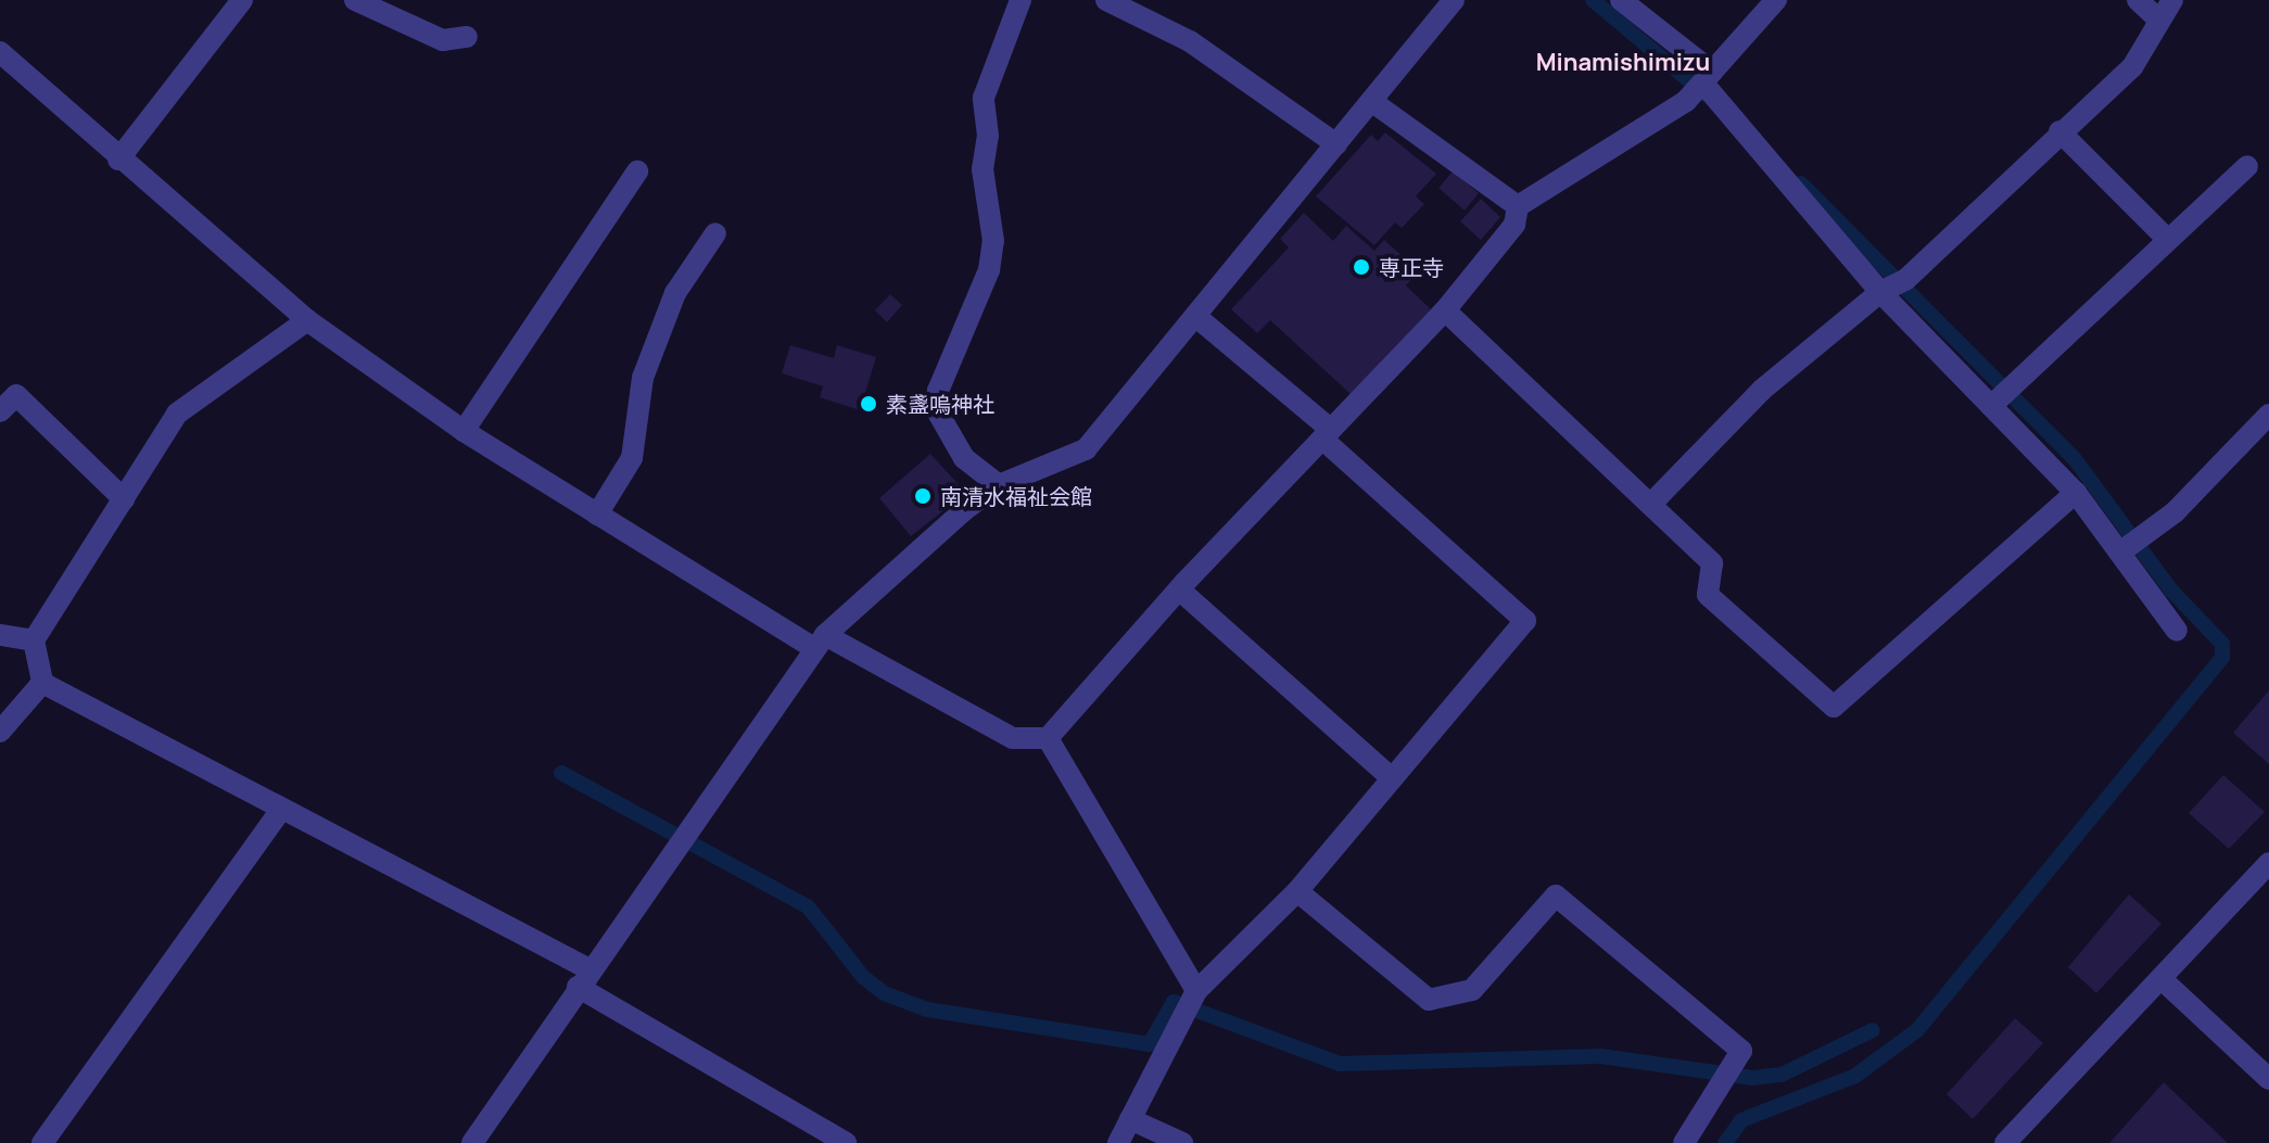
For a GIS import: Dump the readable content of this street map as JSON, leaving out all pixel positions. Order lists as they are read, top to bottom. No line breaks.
{"districts":["Minamishimizu"],"places":["専正寺","素盞嗚神社","南清水福祉会館"]}
